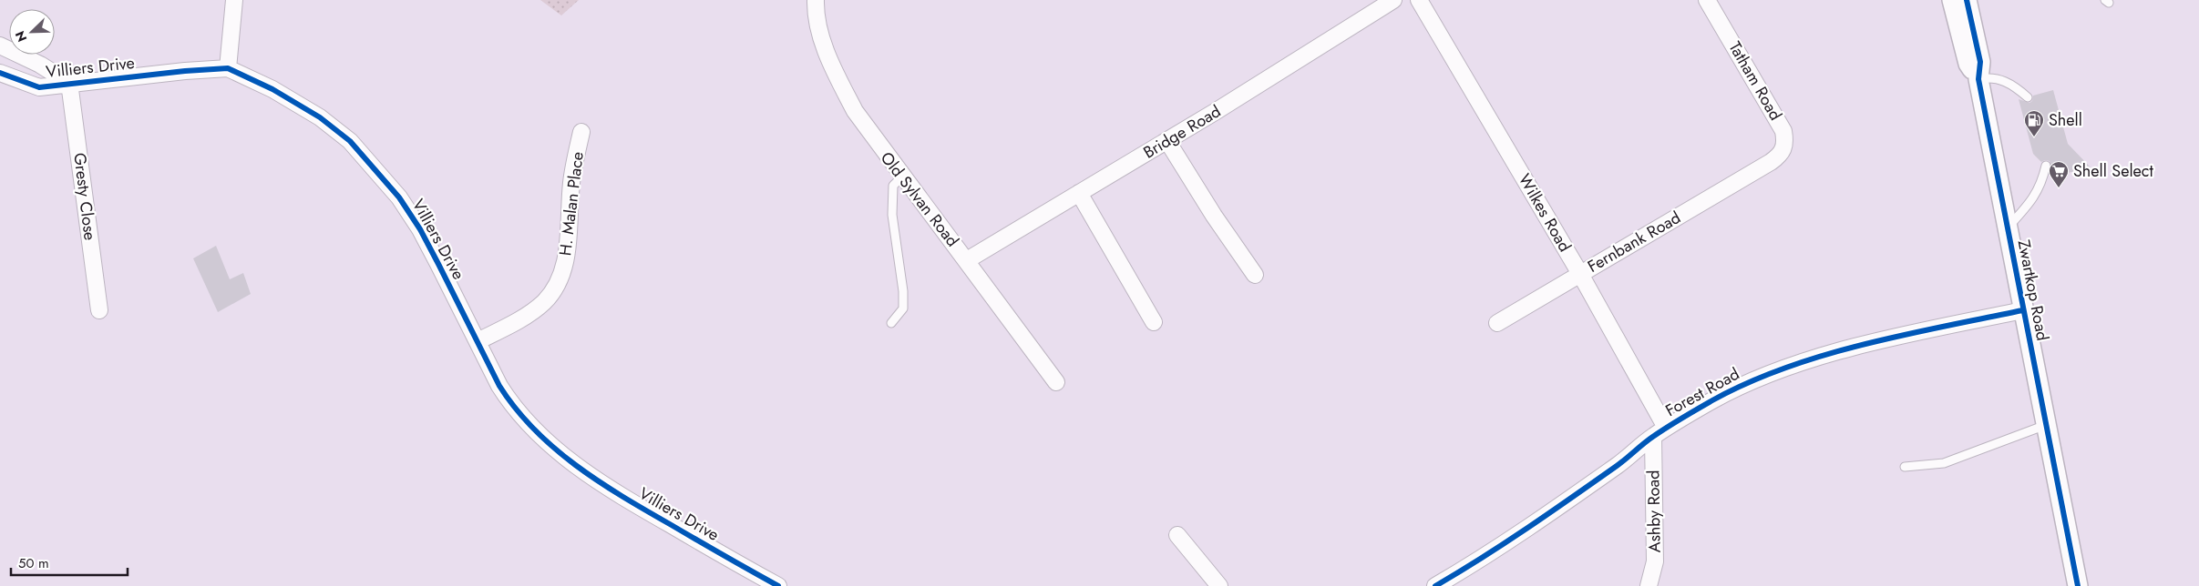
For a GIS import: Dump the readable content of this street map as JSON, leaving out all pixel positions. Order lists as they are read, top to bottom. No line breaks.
{"streets":{"street":["Villiers Drive","Tatham Road","Bridge Road","Gresty Close","Old Sylvan Road","H. Malan Place","Wilkes Road","Fernbank Road","Zwartkop Road","Forest Road","Ashby Road"]},"crossings":[["Villiers Drive","Gresty Close"],["Villiers Drive","H. Malan Place"],["Tatham Road","Fernbank Road"],["Bridge Road","Old Sylvan Road"],["Wilkes Road","Fernbank Road"],["Wilkes Road","Forest Road"],["Wilkes Road","Ashby Road"],["Zwartkop Road","Forest Road"],["Forest Road","Ashby Road"]],"places":{"fuel station":["Shell"],"supermarket":["Shell Select"]},"scale_bar":"50 m","north":"bottom left"}
